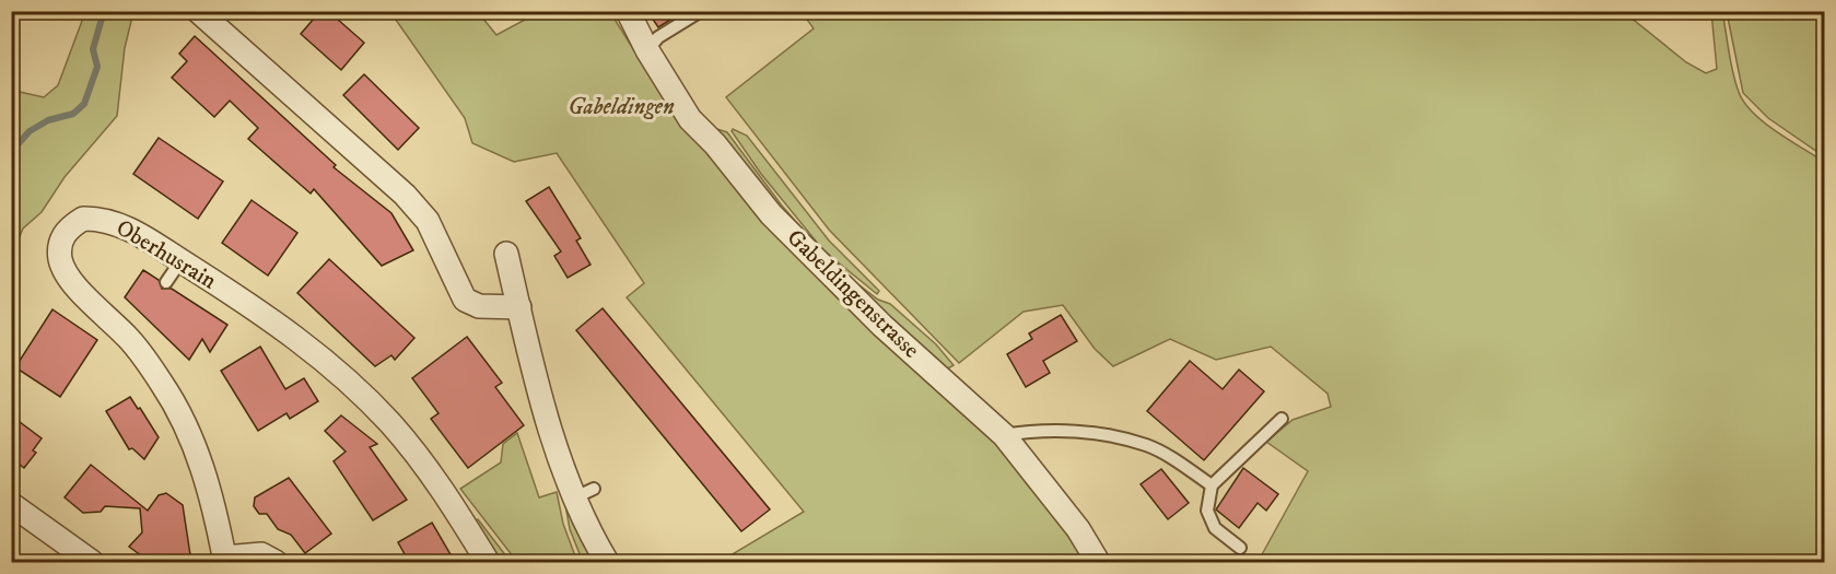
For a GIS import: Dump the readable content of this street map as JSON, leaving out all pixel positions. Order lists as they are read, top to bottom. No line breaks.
{"streets":{"street":["Oberhusrain","Gabeldingenstrasse"]},"parks":["Gabeldingen"]}
